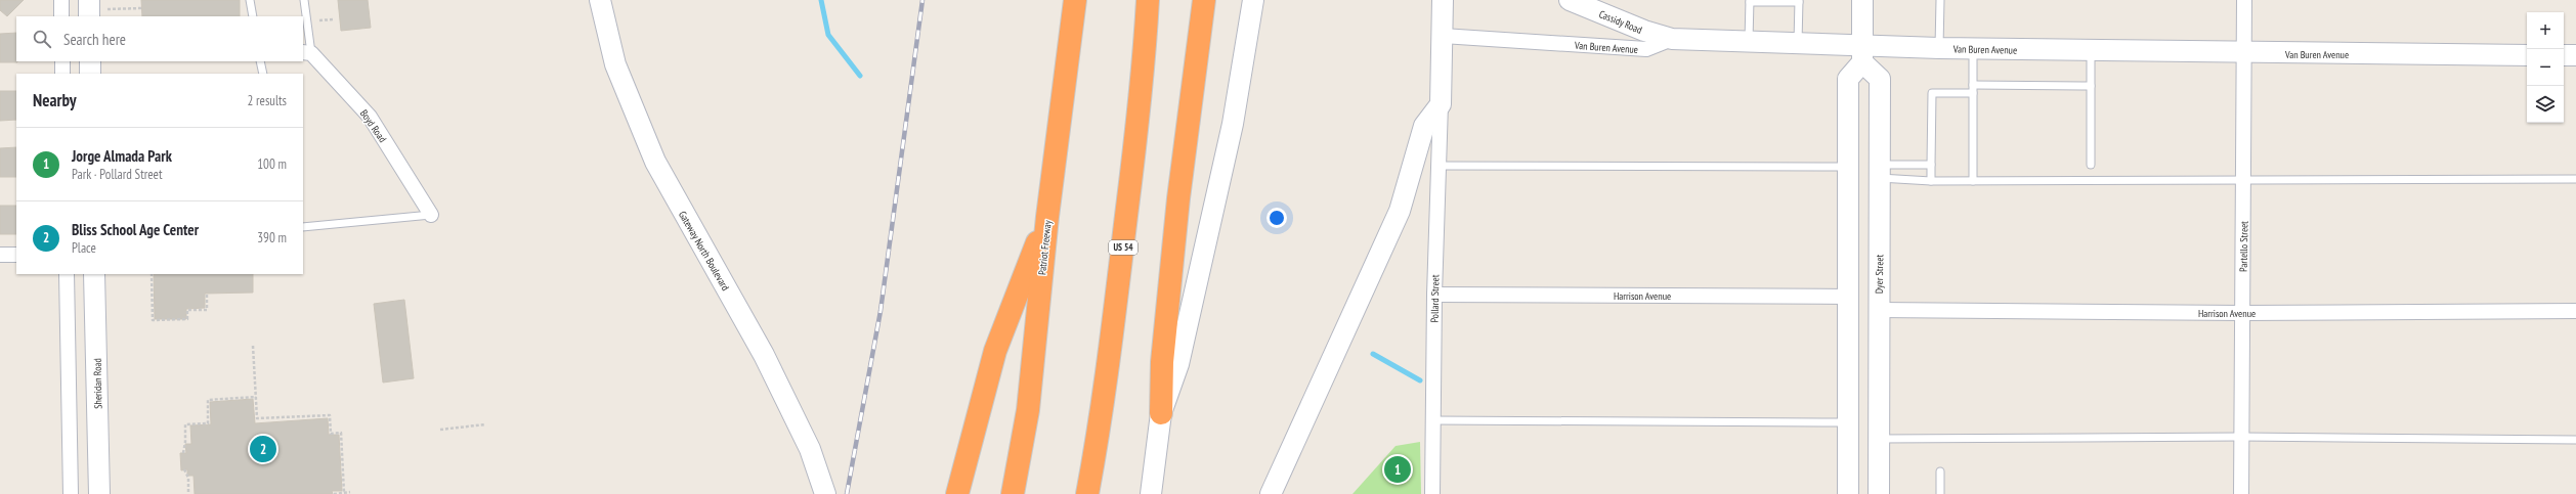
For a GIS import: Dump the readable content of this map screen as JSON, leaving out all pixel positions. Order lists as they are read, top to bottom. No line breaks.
{"streets":{"highway":["Patriot Freeway","US 54"],"main road":["Cassidy Road","Van Buren Avenue","Gateway North Boulevard","Dyer Street","Sheridan Road"],"street":["Boyd Road","Partello Street","Harrison Avenue","Pollard Street"]},"crossings":[["Cassidy Road","Van Buren Avenue"],["Van Buren Avenue","Partello Street"],["Van Buren Avenue","Dyer Street"],["Partello Street","Harrison Avenue"],["Dyer Street","Harrison Avenue"],["Harrison Avenue","Pollard Street"]],"page":{"map_buttons":["+","−"],"search":"Search here","heading":["Nearby","2 results"],"list":[{"mark":"1","name":"Jorge Almada Park","note":"Park · Pollard Street","value":"100 m"},{"mark":"2","name":"Bliss School Age Center","note":"Place","value":"390 m"}],"pins":["2","1"]}}
